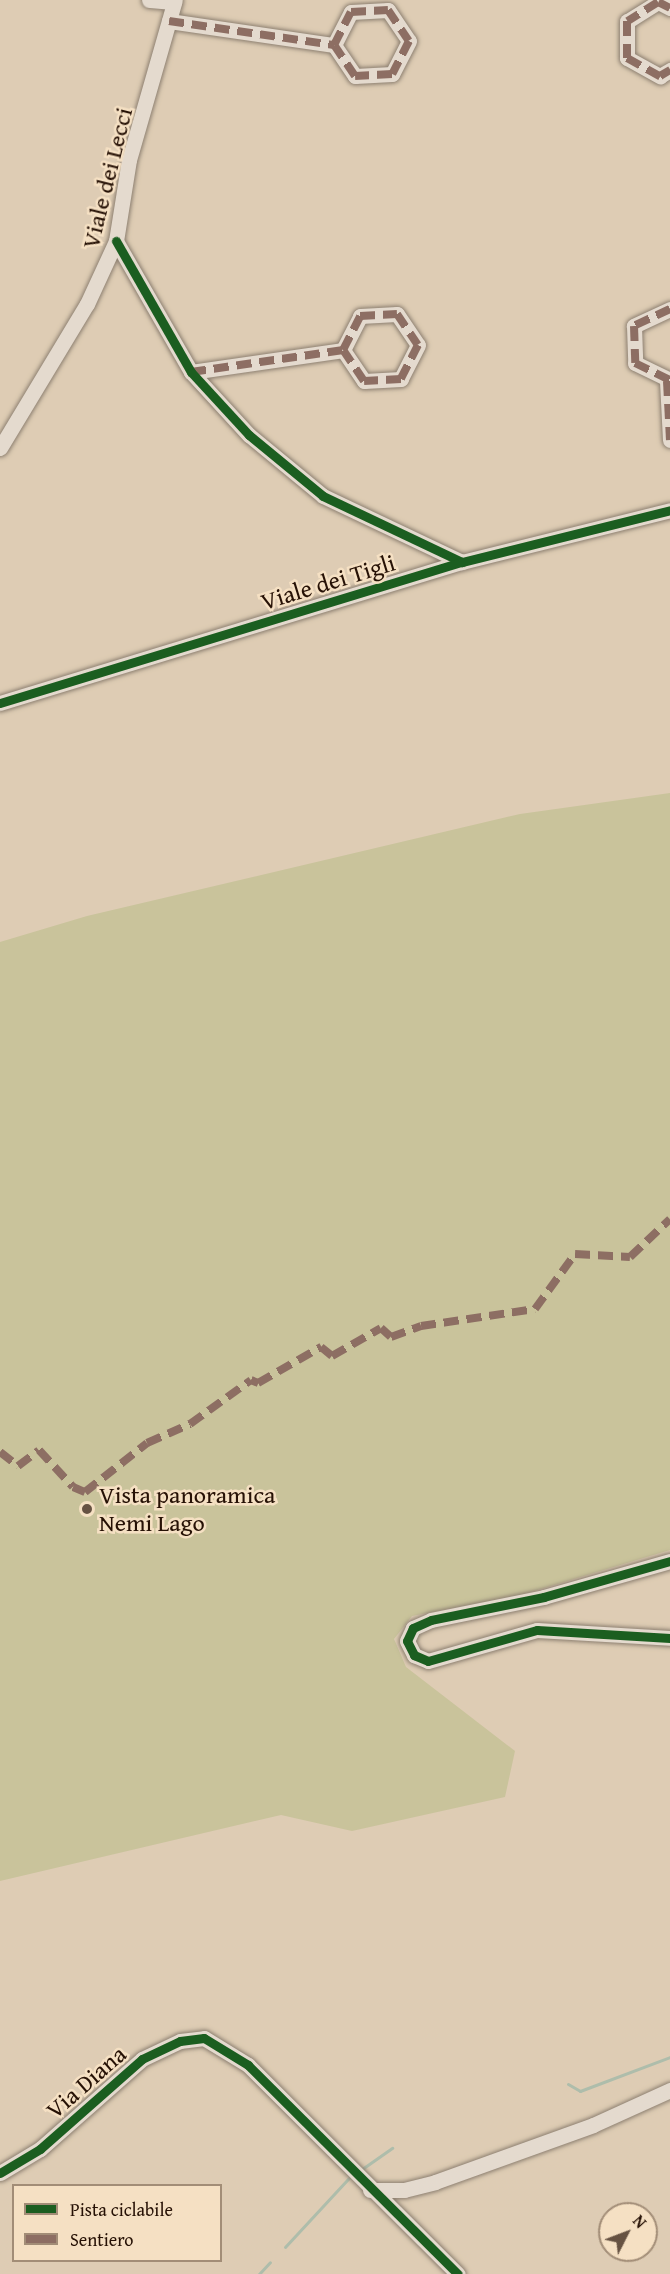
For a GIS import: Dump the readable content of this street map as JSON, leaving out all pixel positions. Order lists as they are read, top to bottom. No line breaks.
{"streets":{"street":["Viale dei Lecci","Viale dei Tigli","Via Diana"]},"places":["Vista panoramica Nemi Lago"],"legend":["Pista ciclabile","Sentiero"],"north":"top right"}
